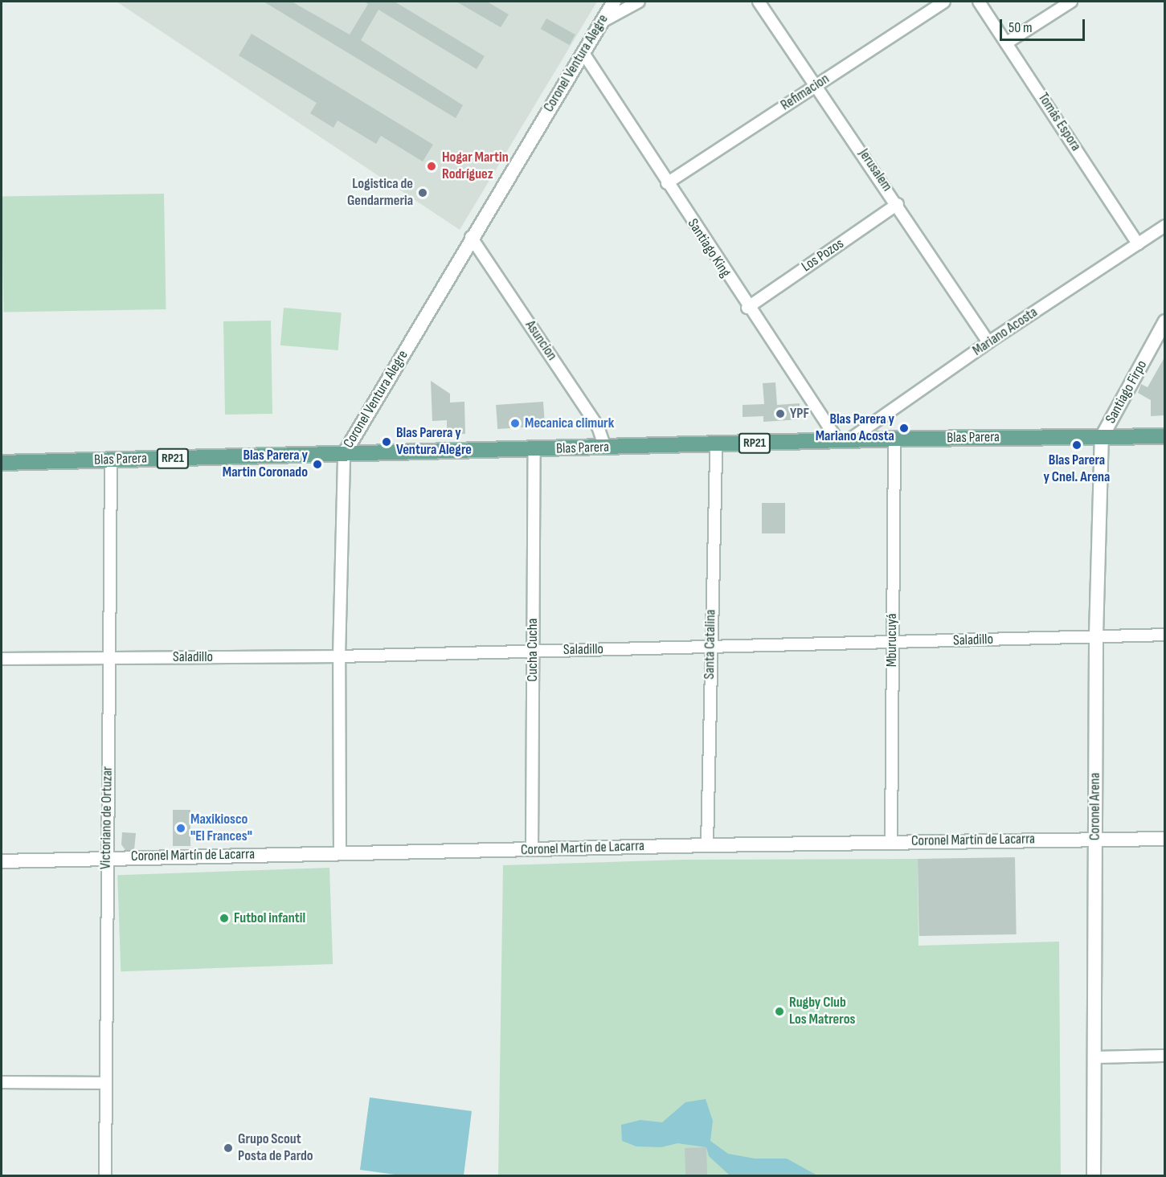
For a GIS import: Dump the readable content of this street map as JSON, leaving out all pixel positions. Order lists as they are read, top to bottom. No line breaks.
{"streets":{"main road":["Blas Parera","RP21"],"street":["Coronel Ventura Alegre","Refimacion","Tomás Espora","Jerusalem","Santiago King","Los Pozos","Mariano Acosta","Asuncion","Santiago Firpo","Mburucuyá","Saladillo","Santa Catalina","Cucha Cucha","Coronel Arena","Victoriano de Ortuzar","Coronel Martín de Lacarra"]},"crossings":[["Coronel Ventura Alegre","Santiago King"],["Coronel Ventura Alegre","Asuncion"],["Coronel Ventura Alegre","Blas Parera"],["Coronel Ventura Alegre","Saladillo"],["Coronel Ventura Alegre","Coronel Martín de Lacarra"],["Refimacion","Jerusalem"],["Refimacion","Santiago King"],["Tomás Espora","Mariano Acosta"],["Jerusalem","Los Pozos"],["Jerusalem","Mariano Acosta"],["Santiago King","Los Pozos"],["Santiago King","Mariano Acosta"],["Santiago King","Blas Parera"],["Mariano Acosta","Blas Parera"],["Asuncion","Blas Parera"],["Santiago Firpo","Blas Parera"],["Santiago Firpo","Coronel Arena"],["Blas Parera","Mburucuyá"],["Blas Parera","Santa Catalina"],["Blas Parera","Cucha Cucha"],["Blas Parera","Coronel Arena"],["Blas Parera","Victoriano de Ortuzar"],["Mburucuyá","Saladillo"],["Mburucuyá","Coronel Martín de Lacarra"],["Saladillo","Santa Catalina"],["Saladillo","Cucha Cucha"],["Saladillo","Coronel Arena"],["Saladillo","Victoriano de Ortuzar"],["Santa Catalina","Coronel Martín de Lacarra"],["Cucha Cucha","Coronel Martín de Lacarra"],["Coronel Arena","Coronel Martín de Lacarra"],["Victoriano de Ortuzar","Coronel Martín de Lacarra"]],"places":["Hogar Martin Rodríguez","Logistica de Gendarmeria","YPF","Mecanica climurk","Blas Parera y Mariano Acosta","Blas Parera y Ventura Alegre","Blas Parera y Cnel. Arena","Blas Parera y Martin Coronado","Maxikiosco \"El Frances\"","Futbol infantil","Rugby Club Los Matreros","Grupo Scout Posta de Pardo"],"scale_bar":"50 m"}
